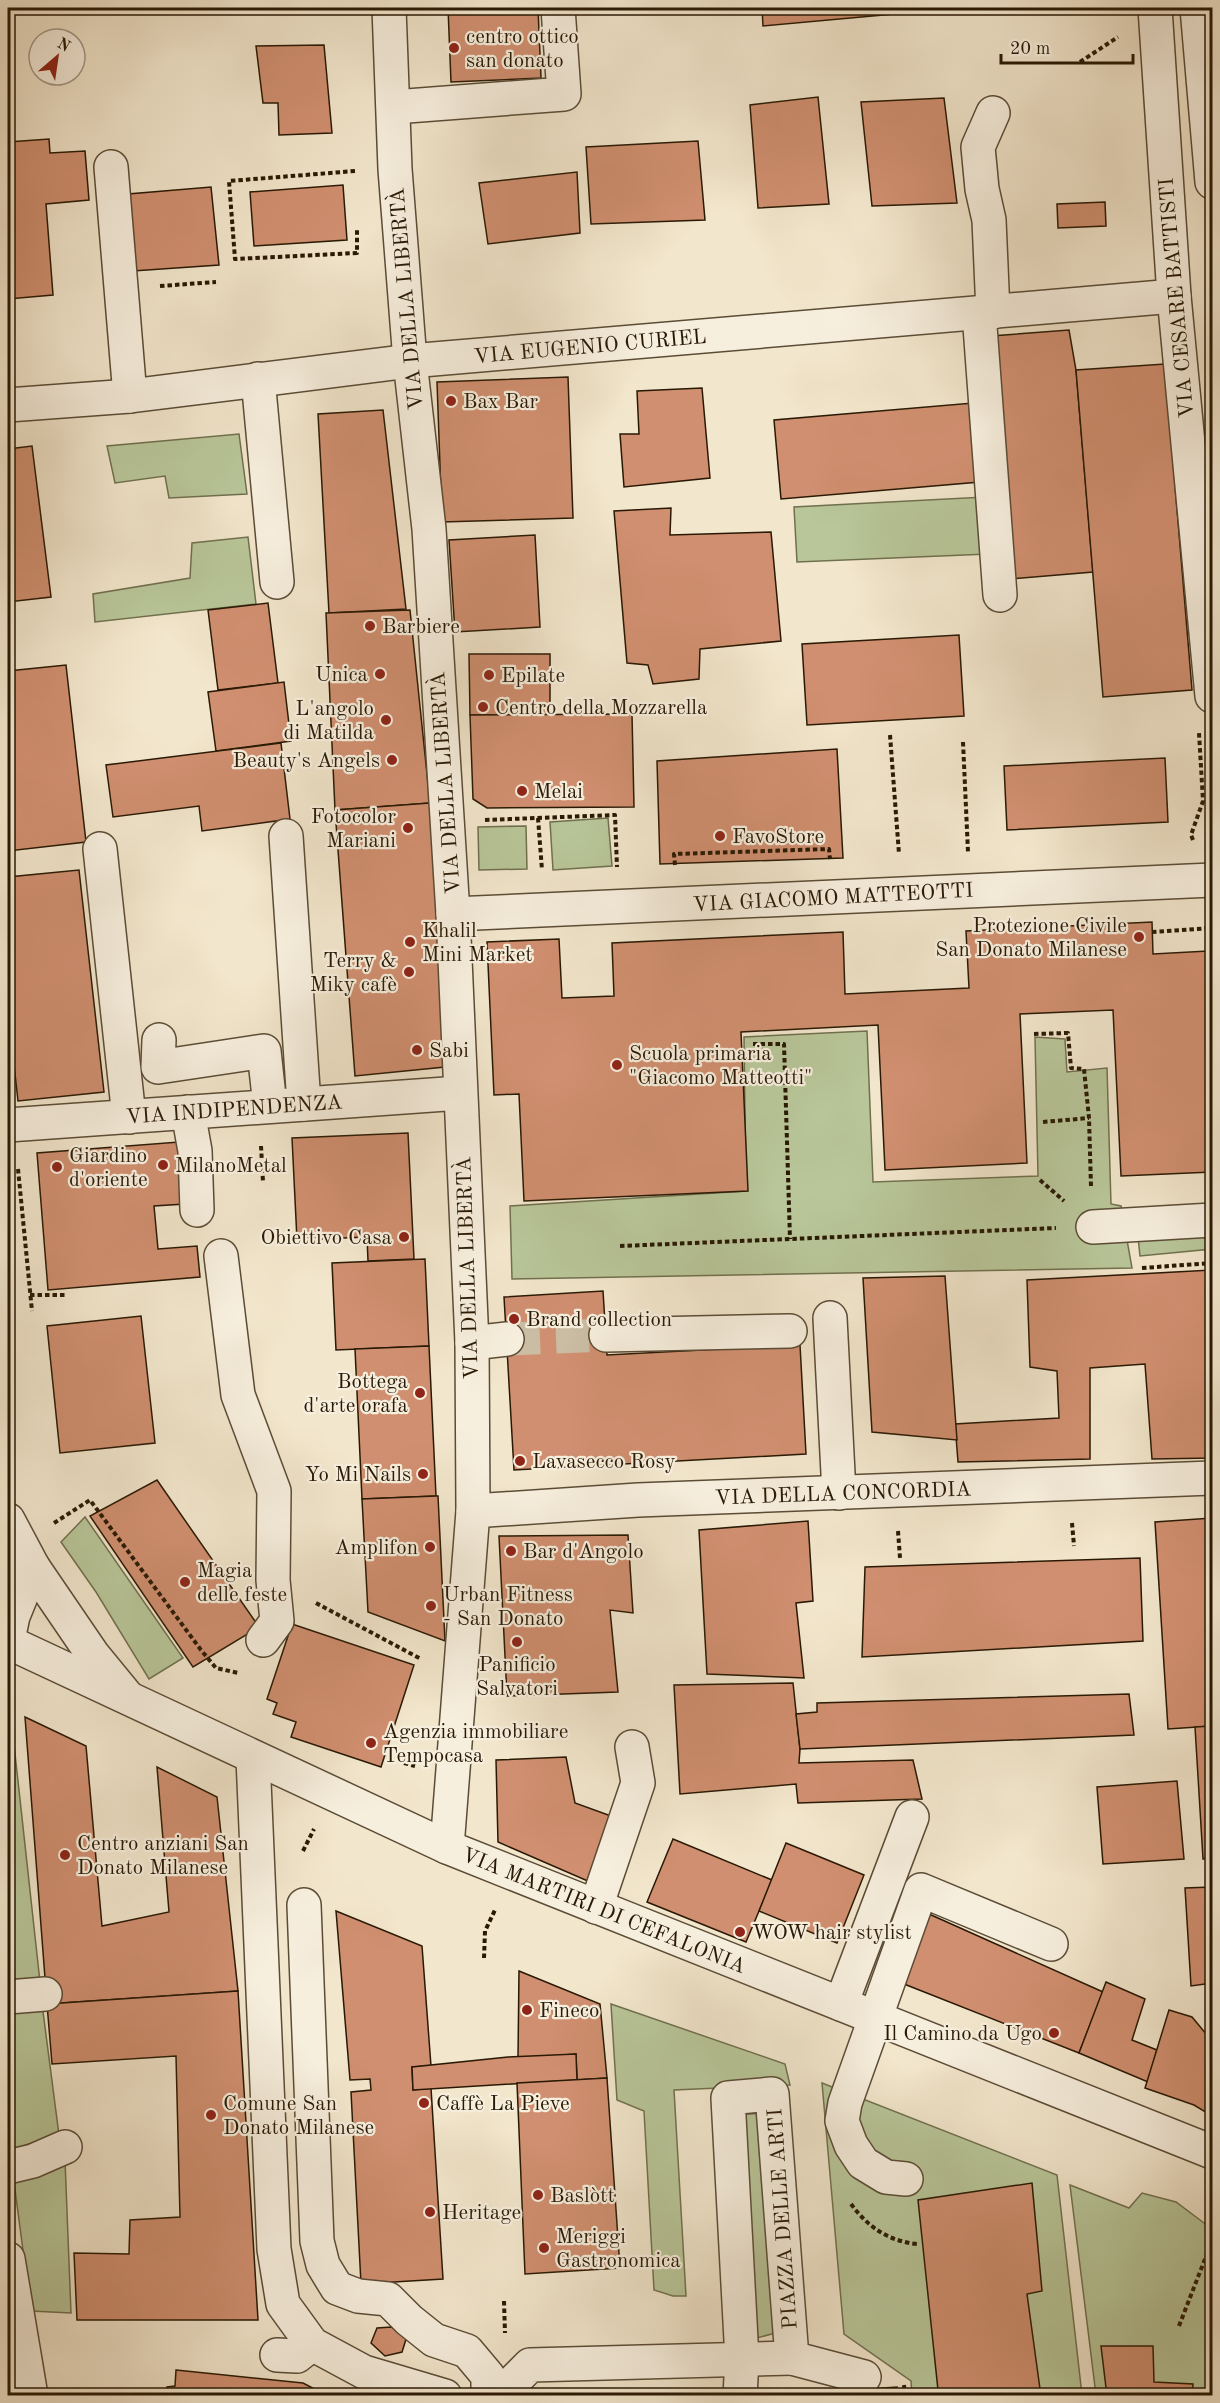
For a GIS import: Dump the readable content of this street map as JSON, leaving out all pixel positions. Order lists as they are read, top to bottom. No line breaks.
{"streets":{"street":["VIA CESARE BATTISTI","VIA DELLA LIBERTÀ","VIA EUGENIO CURIEL","VIA GIACOMO MATTEOTTI","VIA INDIPENDENZA","VIA DELLA CONCORDIA","VIA MARTIRI DI CEFALONIA","PIAZZA DELLE ARTI"]},"crossings":[["VIA CESARE BATTISTI","VIA EUGENIO CURIEL"],["VIA DELLA LIBERTÀ","VIA EUGENIO CURIEL"],["VIA DELLA LIBERTÀ","VIA GIACOMO MATTEOTTI"],["VIA DELLA LIBERTÀ","VIA INDIPENDENZA"],["VIA DELLA LIBERTÀ","VIA DELLA CONCORDIA"],["VIA DELLA LIBERTÀ","VIA MARTIRI DI CEFALONIA"]],"places":["centro ottico san donato","Bax Bar","Barbiere","Unica","Epilate","Centro della Mozzarella","L'angolo di Matilda","Beauty's Angels","Melai","Fotocolor Mariani","FavoStore","Protezione Civile San Donato Milanese","Khalil Mini Market","Terry & Miky cafè","Sabi","Scuola primaria \"Giacomo Matteotti\"","MilanoMetal","Giardino d'oriente","Obiettivo Casa","Brand collection","Bottega d'arte orafa","Lavasecco Rosy","Yo Mi Nails","Amplifon","Bar d'Angolo","Magia delle feste","Urban Fitness - San Donato","Panificio Salvatori","Agenzia immobiliare Tempocasa","Centro anziani San Donato Milanese","WOW hair stylist","Fineco","Il Camino da Ugo","Caffè La Pieve","Comune San Donato Milanese","Baslòtt","Heritage","Meriggi Gastronomica"],"scale_bar":"20 m","north":"top right"}
